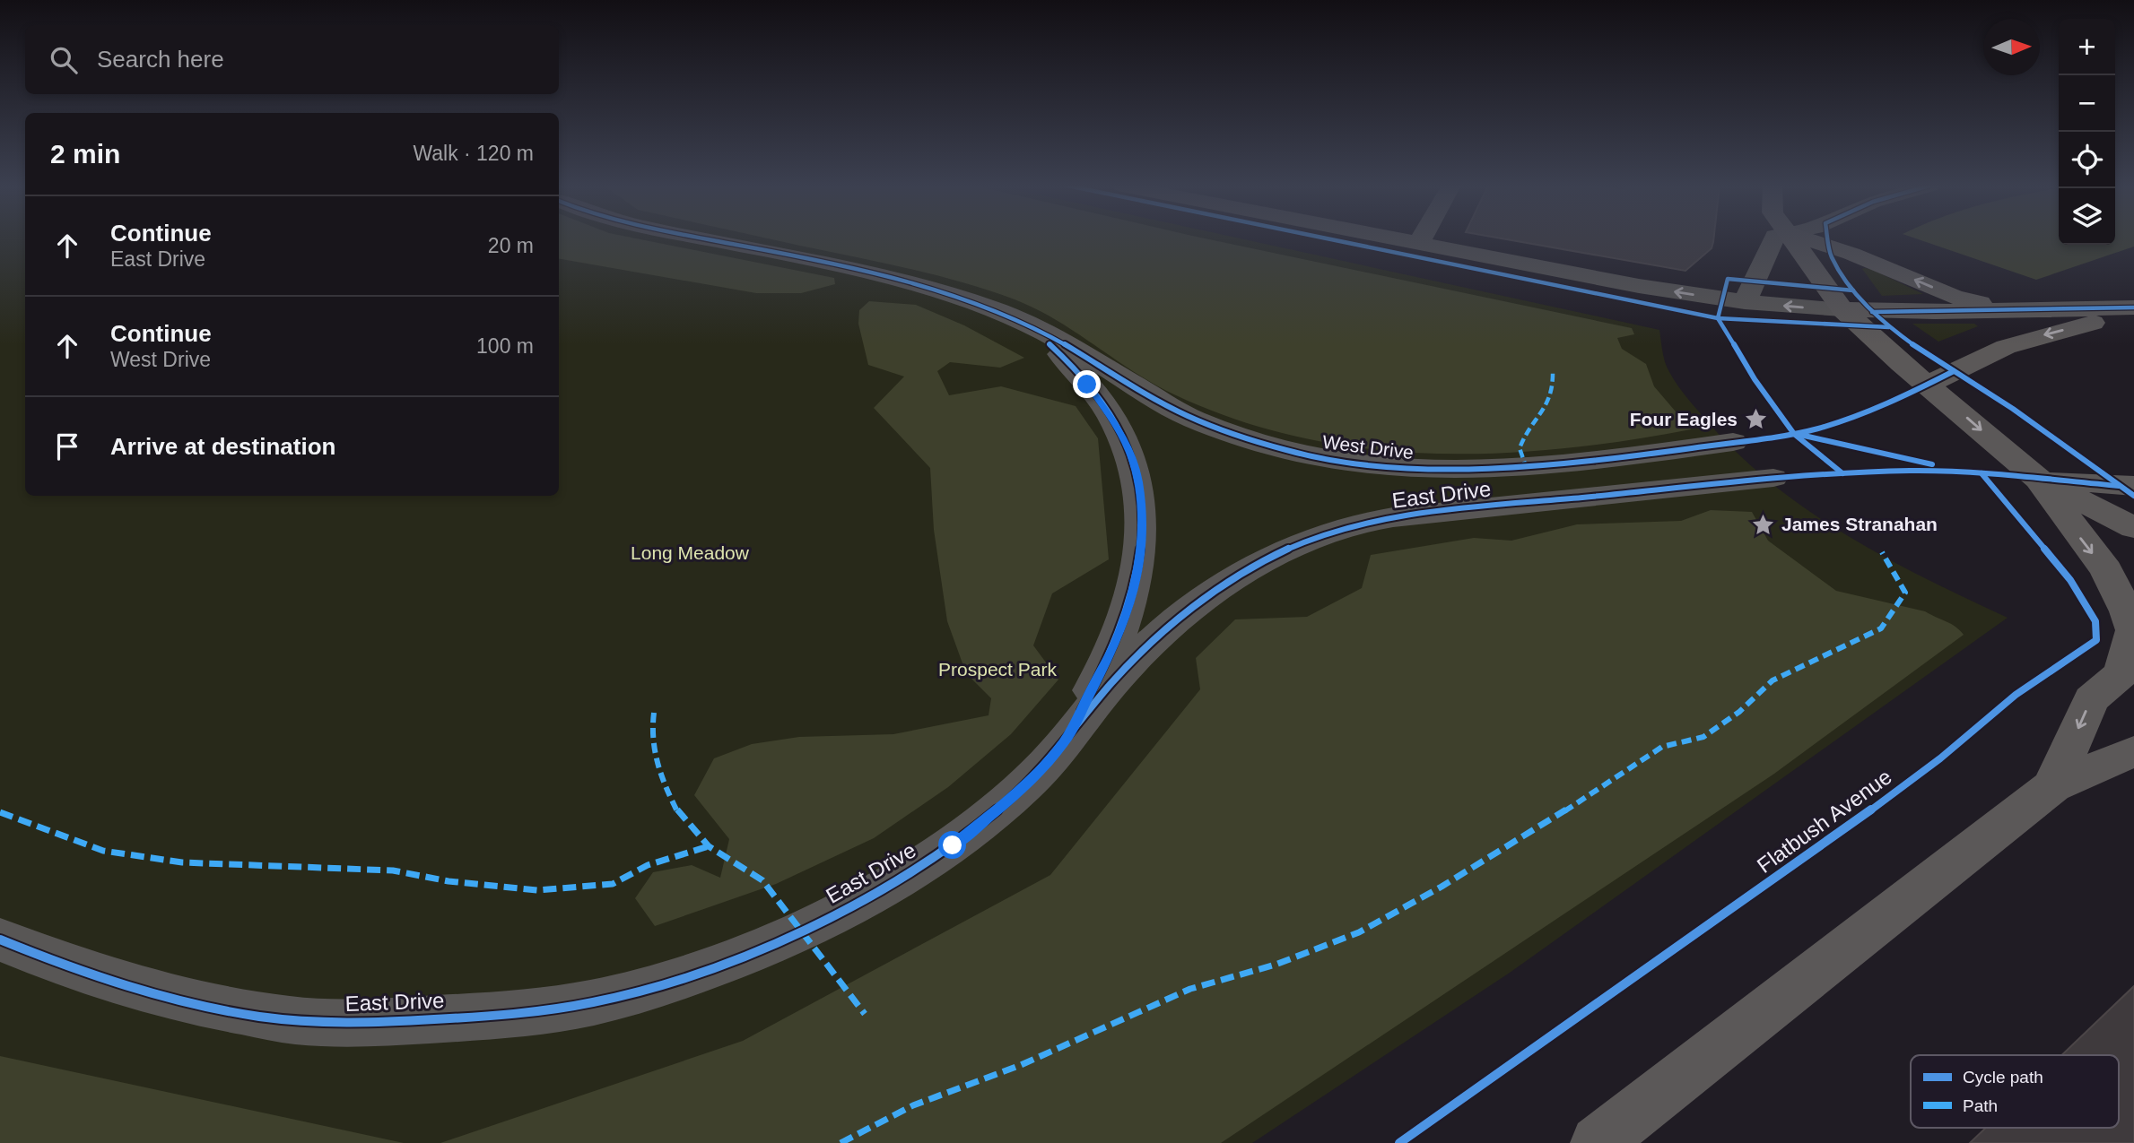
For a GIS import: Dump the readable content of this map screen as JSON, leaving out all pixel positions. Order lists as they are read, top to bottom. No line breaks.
{"streets":{"street":["West Drive","East Drive"],"cycle path":["Flatbush Avenue"]},"crossings":[["West Drive","East Drive"]],"parks":["Long Meadow","Prospect Park"],"places":{"place":["Four Eagles","James Stranahan"]},"legend":["Cycle path","Path"],"north":"right","page":{"map_buttons":["+","−"],"search":"Search here","heading":["2 min","Walk · 120 m"],"list":[["Continue","East Drive","20 m"],["Continue","West Drive","100 m"],"Arrive at destination"]}}
